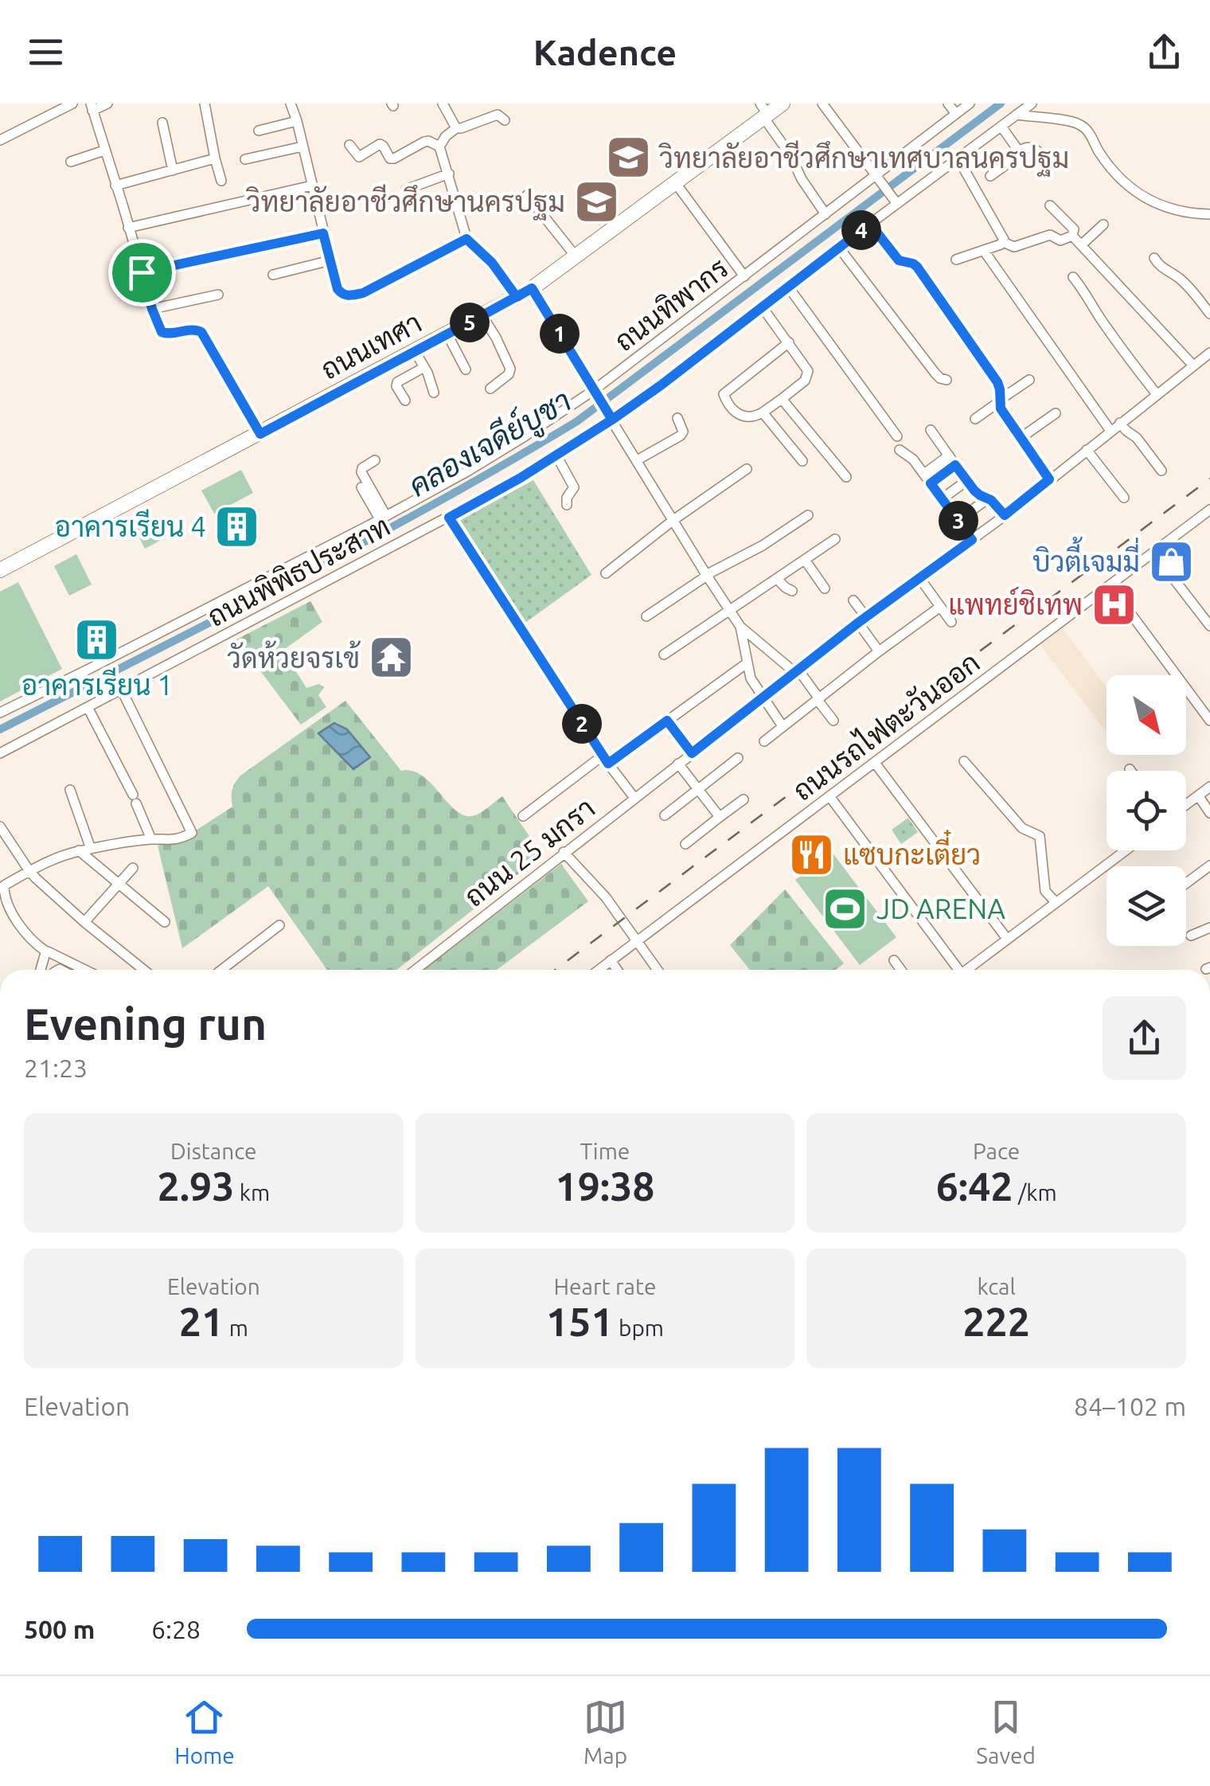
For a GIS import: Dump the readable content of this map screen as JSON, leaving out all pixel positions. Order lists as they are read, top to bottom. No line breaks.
{"streets":{"main road":["ถนนเทศา"],"street":["ถนนทิพากร","ถนนพิพิธประสาท","ถนนรถไฟตะวันออก","ถนน 25 มกรา"]},"water":["คลองเจดีย์บูชา"],"places":{"school or university":["วิทยาลัยอาชีวศึกษาเทศบาลนครปฐม","วิทยาลัยอาชีวศึกษานครปฐม"],"building":["อาคารเรียน 4","อาคารเรียน 1"],"shop":["บิวตี้เจมมี่"],"hospital":["แพทย์ชิเทพ"],"temple":["วัดห้วยจรเข้"],"restaurant":["แซบกะเตี๋ยว"],"sports":["JD ARENA"]},"north":"bottom right","page":{"header":"Kadence","pins":["4","5","1","3","2"],"heading":["Evening run","21:23"],"stats":[["Distance","2.93 km"],["Time","19:38"],["Pace","6:42 /km"],["Elevation","21 m"],["Heart rate","151 bpm"],["kcal","222"]],"chart":["Elevation","84–102 m"],"list":[{"name":"500 m","note":"6:28"}],"tabs":["Home","Map","Saved"]}}
